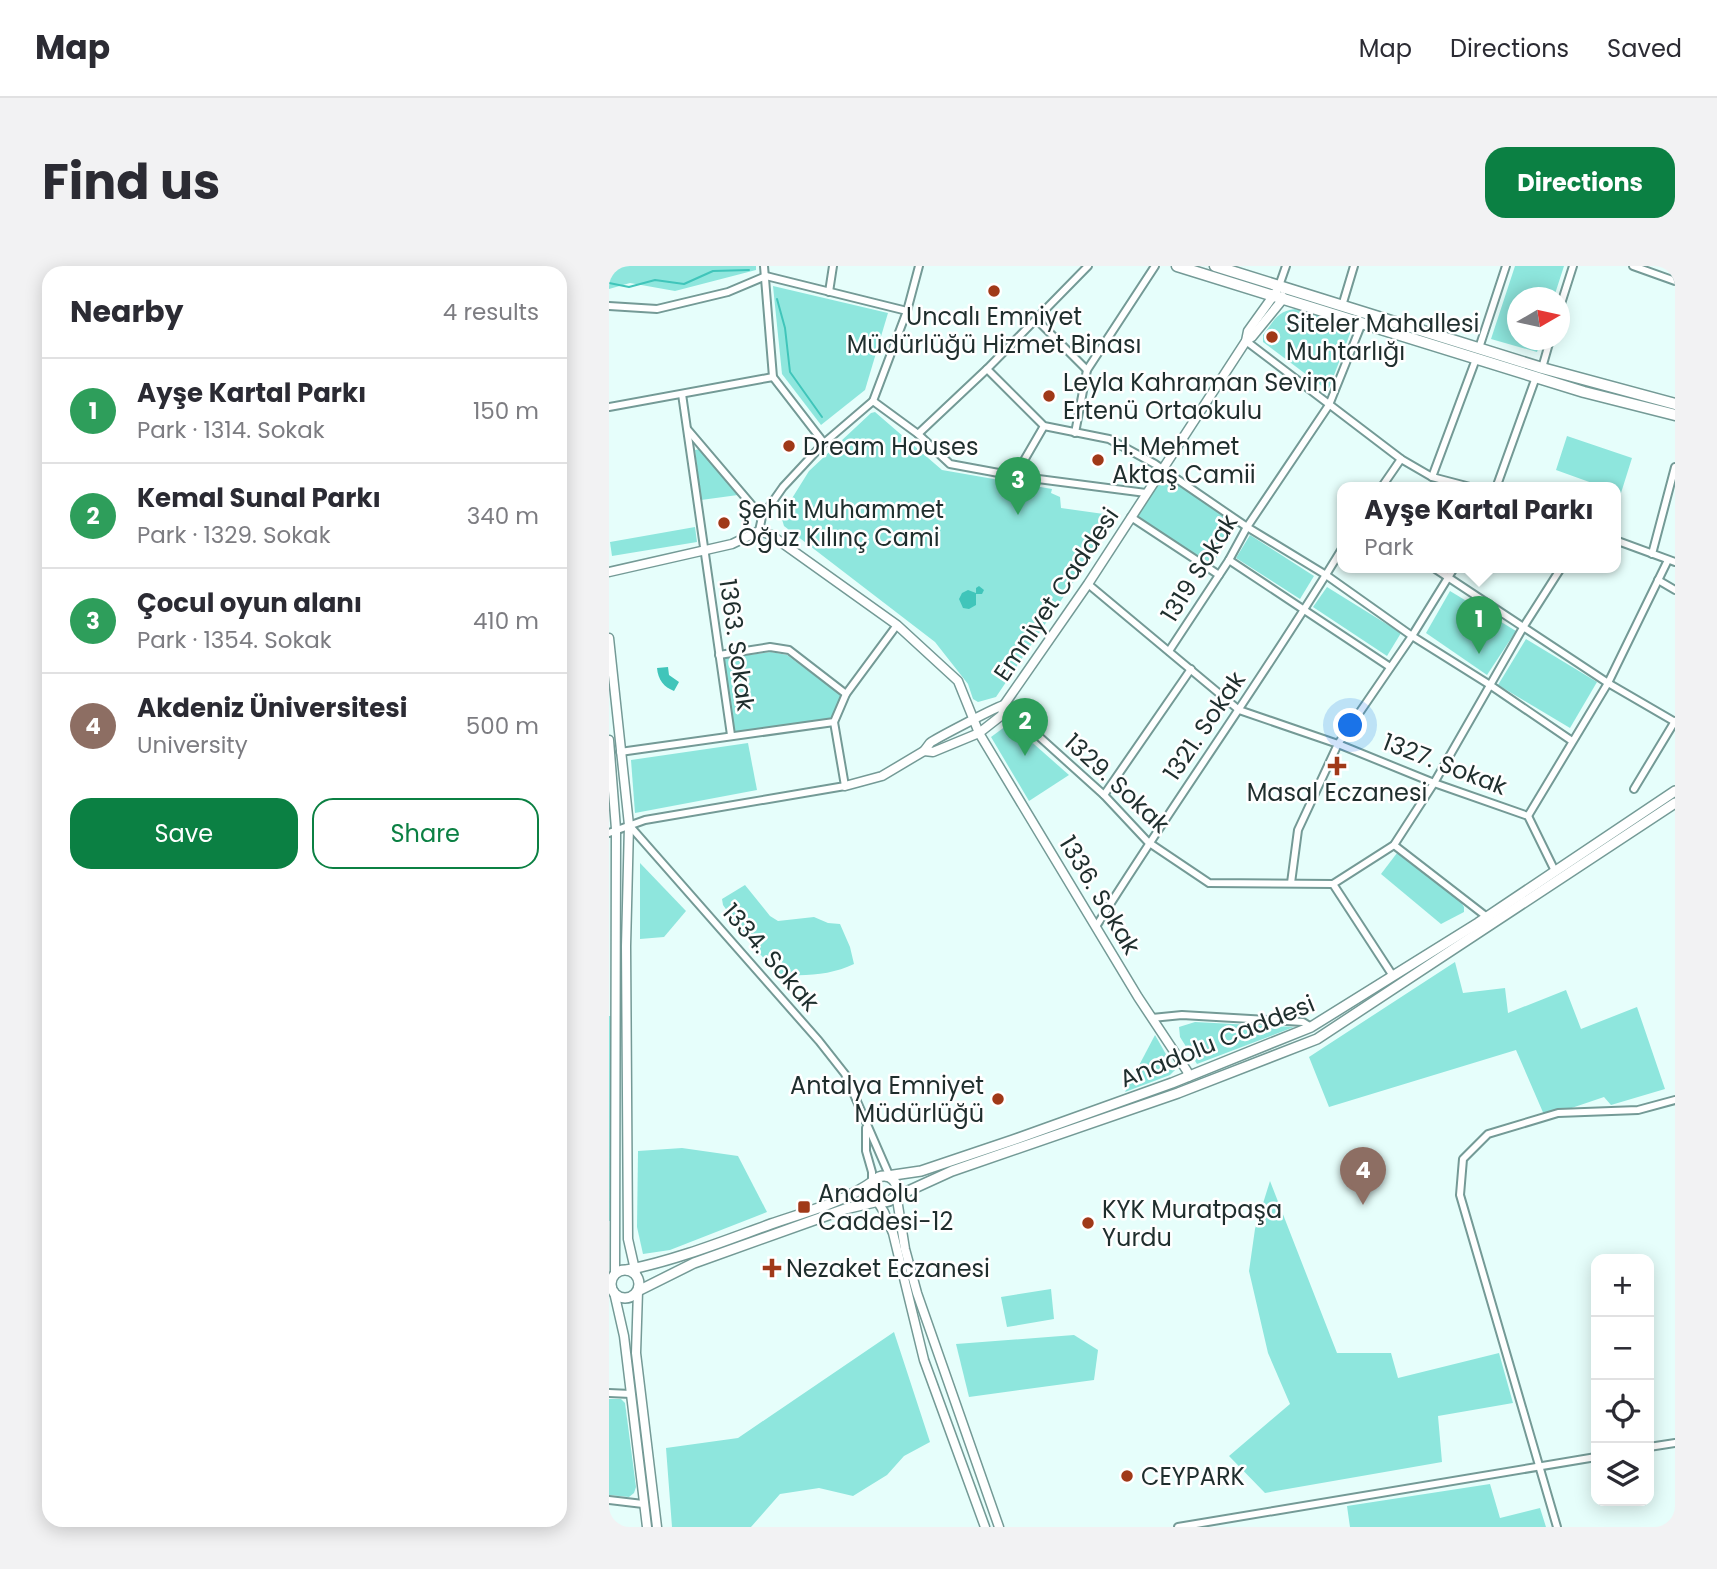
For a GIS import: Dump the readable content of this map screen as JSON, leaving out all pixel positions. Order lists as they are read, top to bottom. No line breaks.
{"streets":{"main road":["Anadolu Caddesi"],"street":["1319 Sokak","Emniyet Caddesi","1363. Sokak","1321. Sokak","1327. Sokak","1329. Sokak","1336. Sokak","1334. Sokak"]},"crossings":[["1319 Sokak","1327. Sokak"],["Emniyet Caddesi","1327. Sokak"],["Emniyet Caddesi","1329. Sokak"],["Emniyet Caddesi","1336. Sokak"],["Emniyet Caddesi","1334. Sokak"],["1321. Sokak","1327. Sokak"],["1321. Sokak","1329. Sokak"],["1321. Sokak","1336. Sokak"],["1327. Sokak","Anadolu Caddesi"],["1336. Sokak","Anadolu Caddesi"],["1334. Sokak","Anadolu Caddesi"]],"places":{"other":["Uncalı Emniyet Müdürlüğü Hizmet Binası","Siteler Mahallesi Muhtarlığı","Leyla Kahraman Sevim Ertenü Ortaokulu","Dream Houses","H. Mehmet Aktaş Camii","Şehit Muhammet Oğuz Kılınç Cami","Antalya Emniyet Müdürlüğü","KYK Muratpaşa Yurdu","CEYPARK"],"health":["Masal Eczanesi","Nezaket Eczanesi"],"transit":["Anadolu Caddesi-12"]},"north":"right","page":{"header":"Map","nav":["Map","Directions","Saved"],"title":"Find us","buttons":["Directions",["Save","Share"]],"heading":["Nearby","4 results"],"list":[{"mark":"1","name":"Ayşe Kartal Parkı","note":"Park · 1314. Sokak","value":"150 m"},{"mark":"2","name":"Kemal Sunal Parkı","note":"Park · 1329. Sokak","value":"340 m"},{"mark":"3","name":"Çocul oyun alanı","note":"Park · 1354. Sokak","value":"410 m"},{"mark":"4","name":"Akdeniz Üniversitesi","note":"University","value":"500 m"}],"pins":["3","1","2","4"],"popup":["Ayşe Kartal Parkı","Park"],"map_buttons":["+","−"]}}
